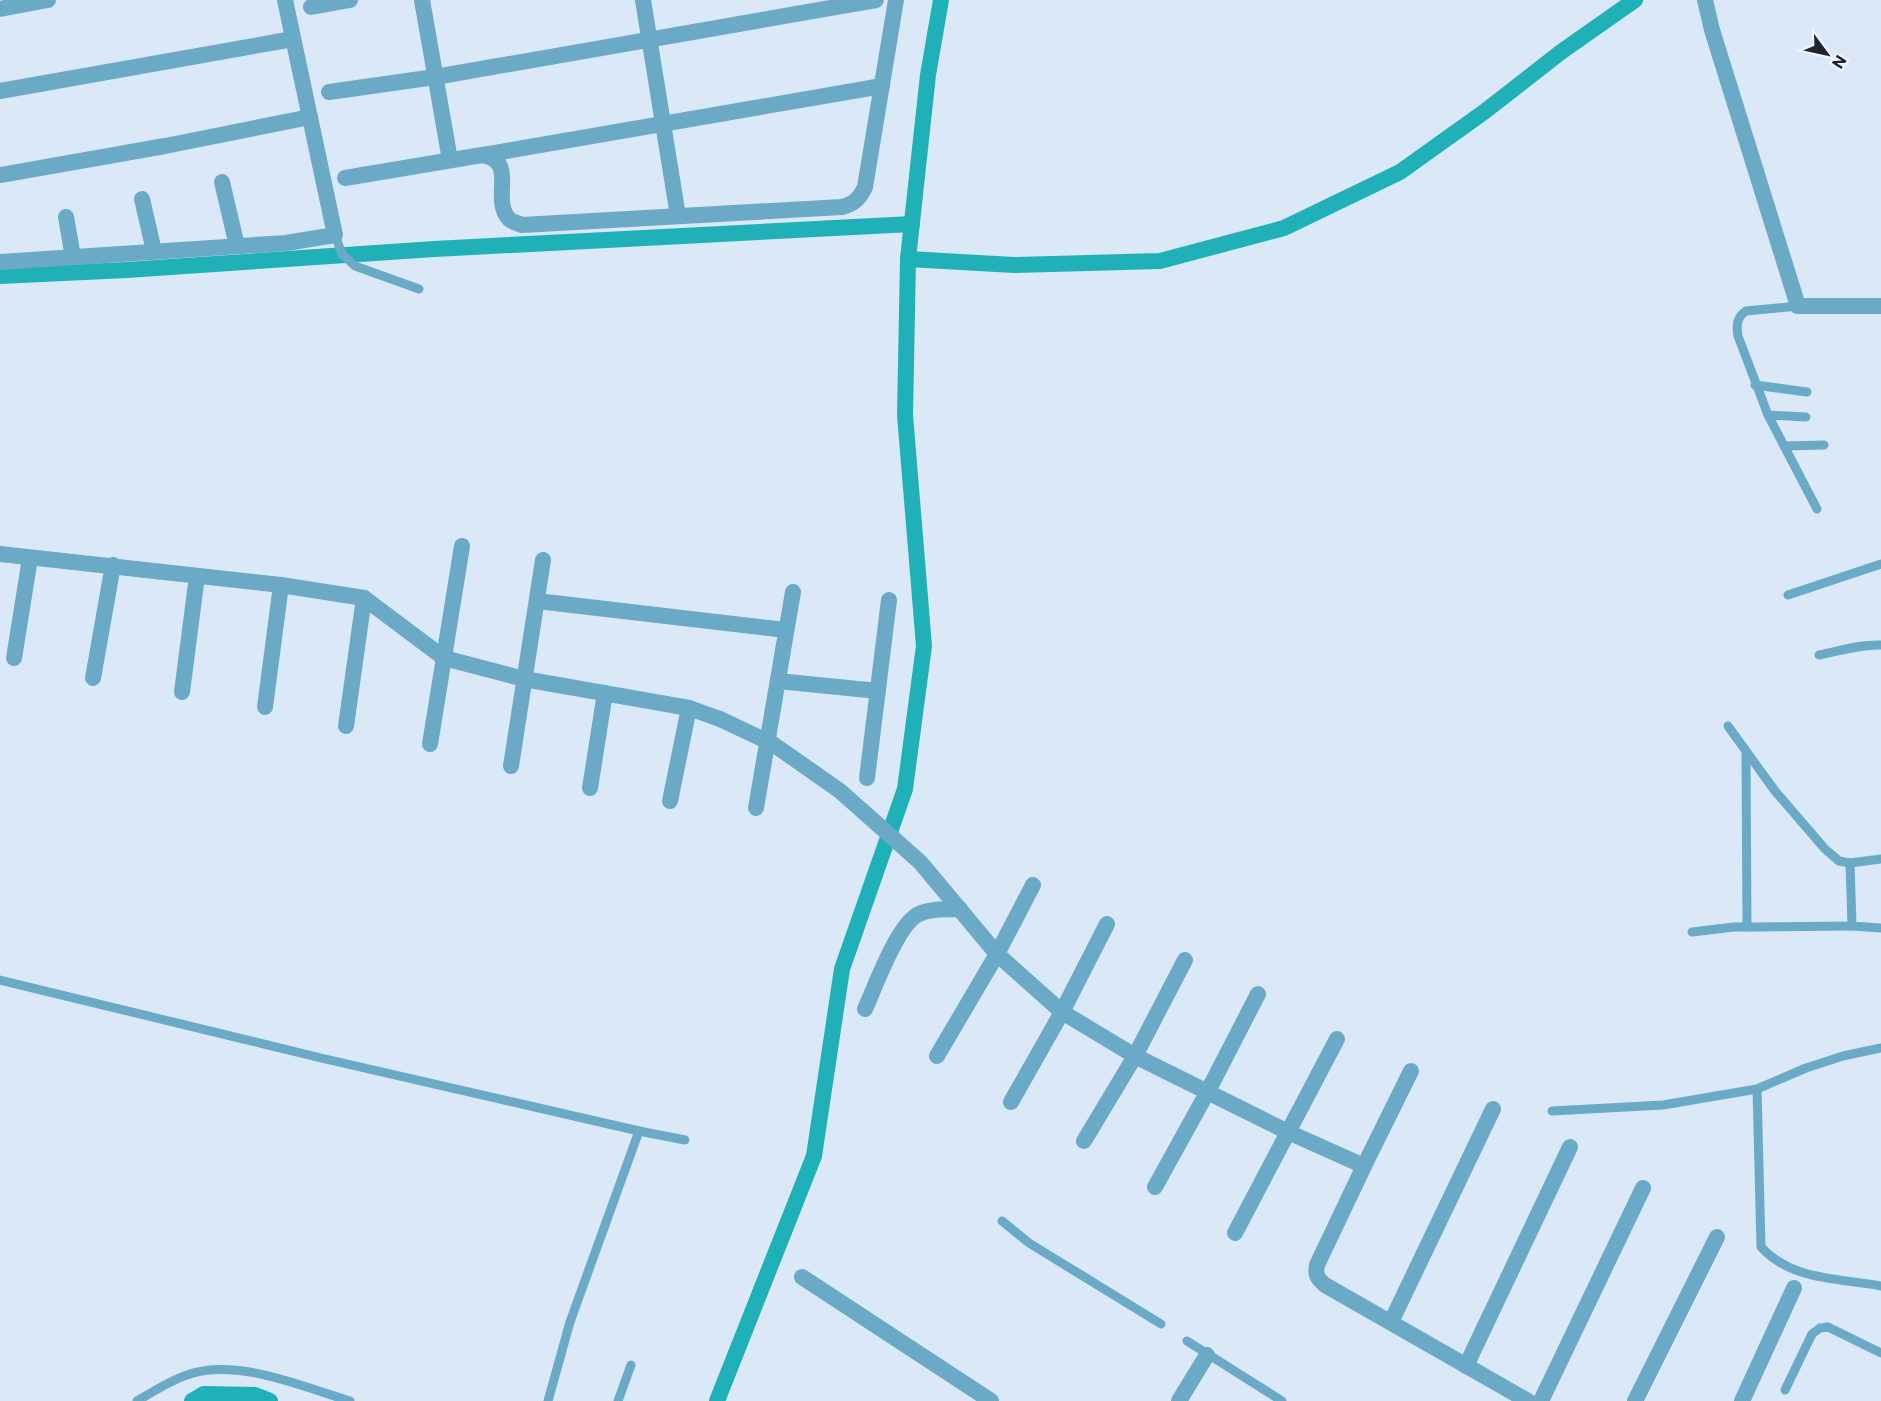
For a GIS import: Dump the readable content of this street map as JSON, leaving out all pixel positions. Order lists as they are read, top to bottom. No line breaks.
{"north":"bottom right"}
